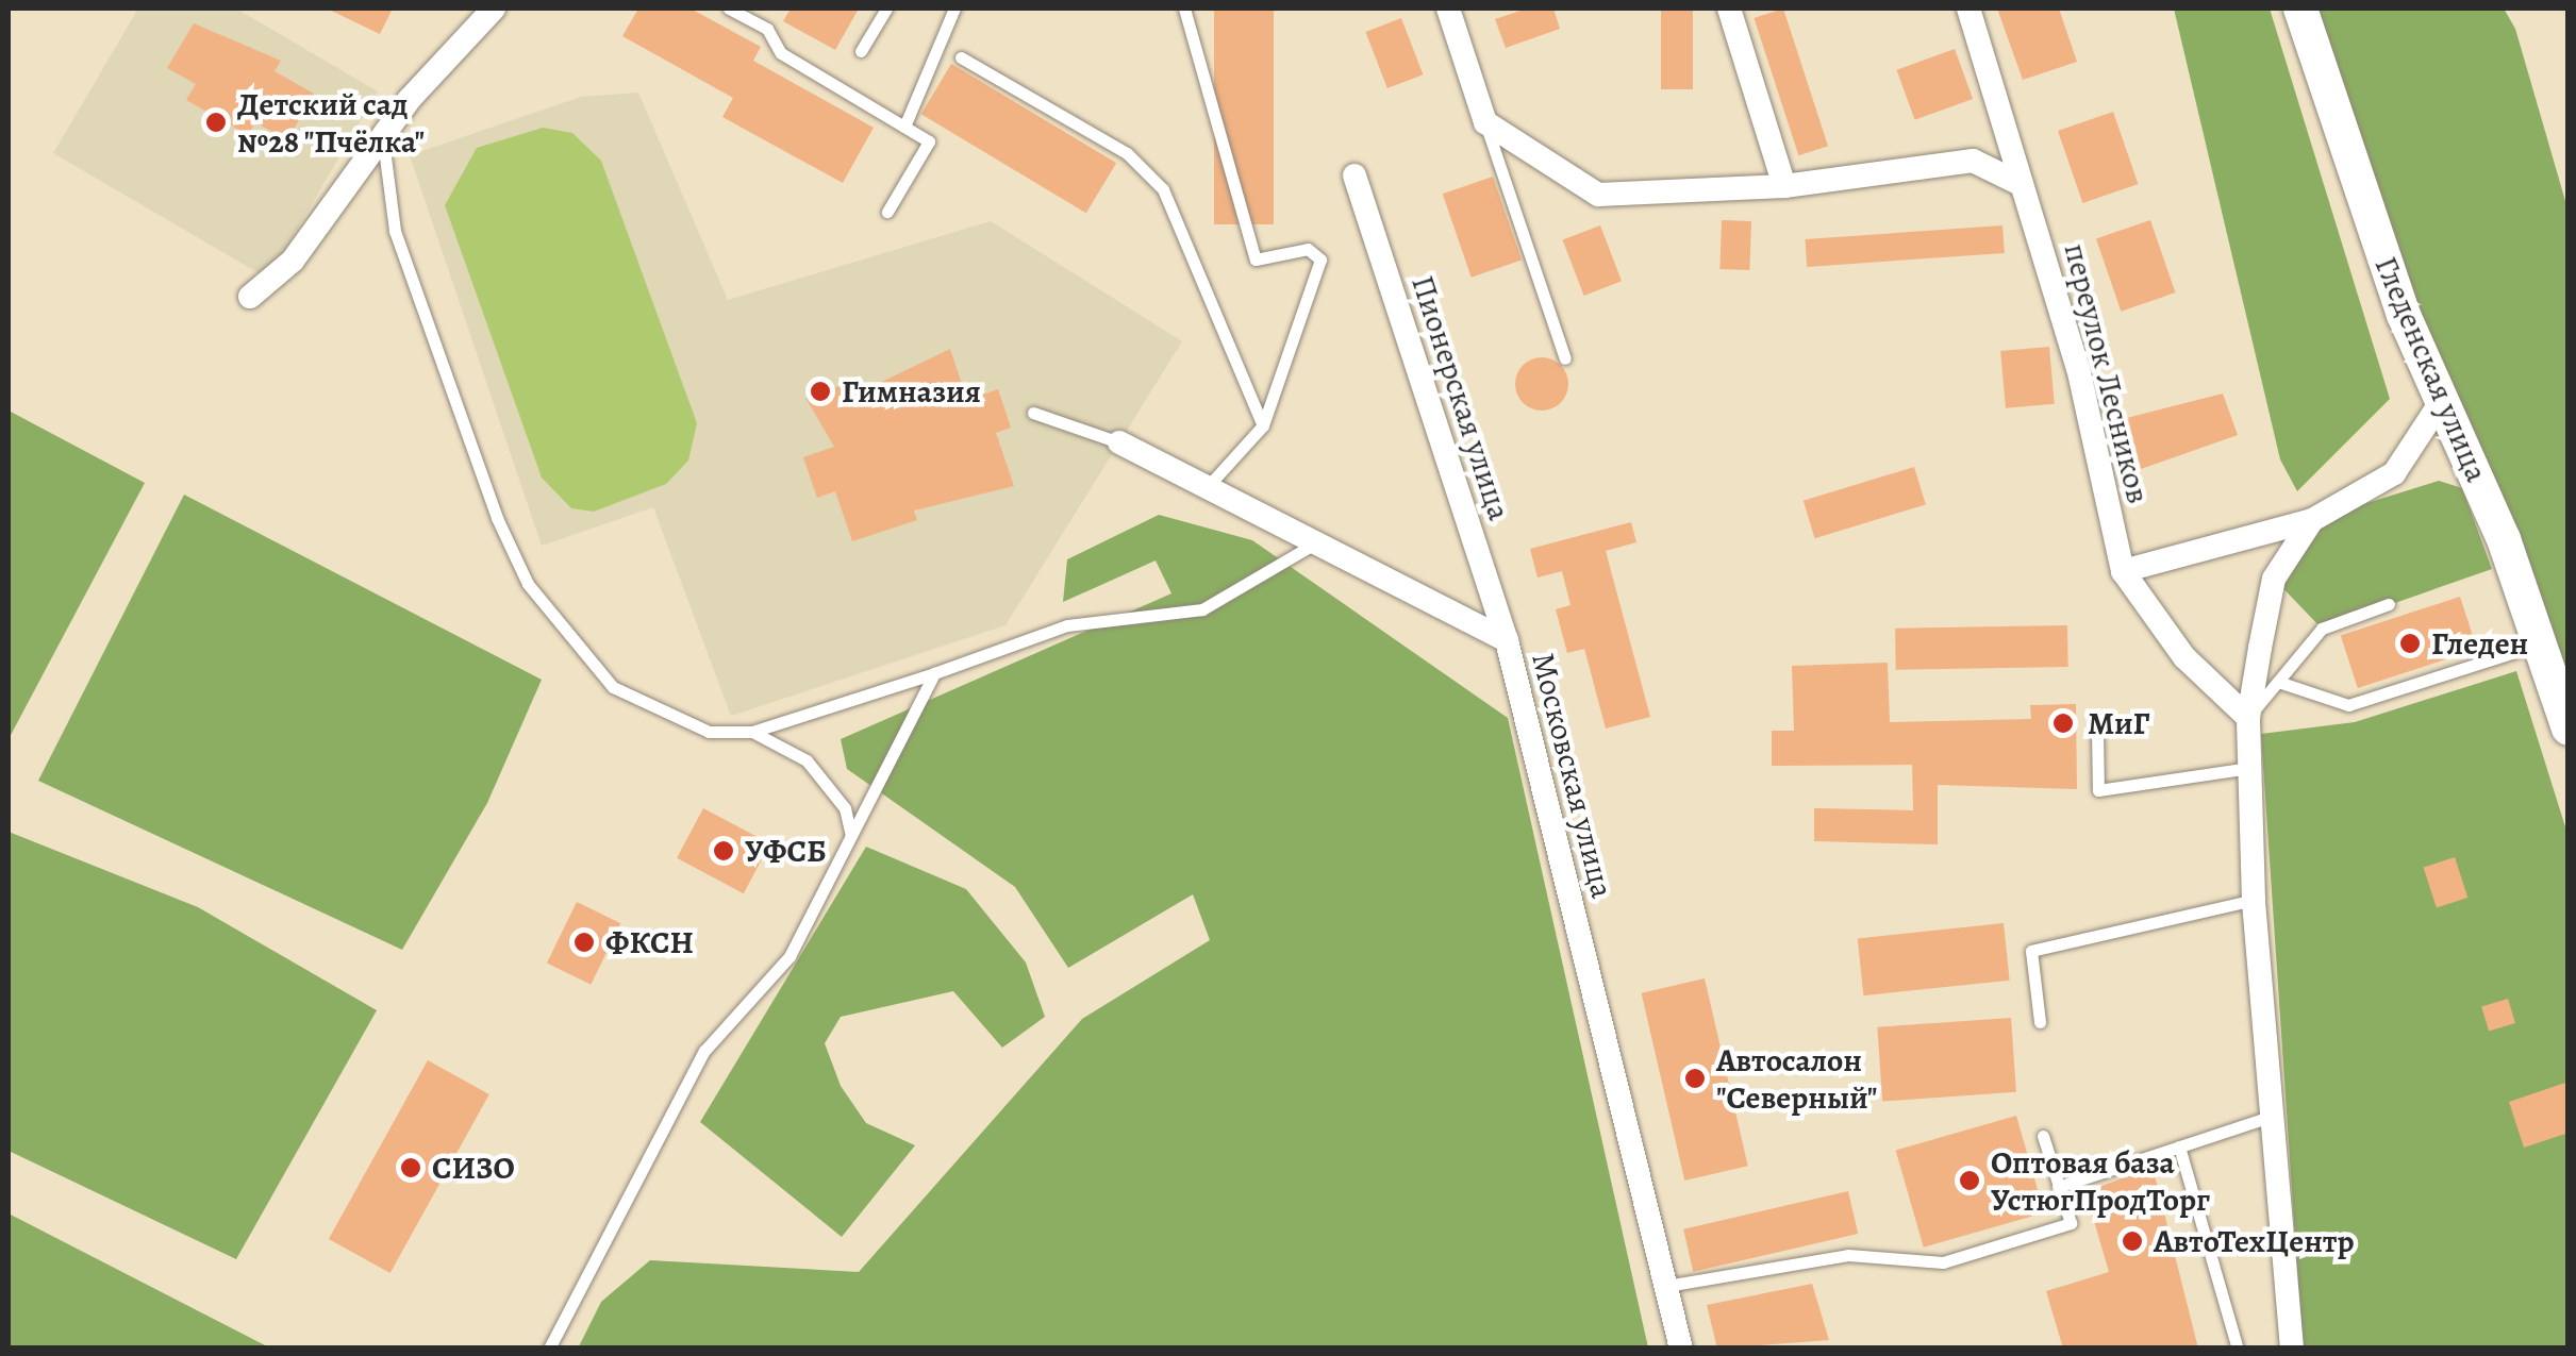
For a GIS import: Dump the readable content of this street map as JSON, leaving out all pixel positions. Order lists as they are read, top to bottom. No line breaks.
{"streets":{"main road":["Гледенская улица"],"street":["переулок Лесников","Пионерская улица","Московская улица"]},"crossings":[["Пионерская улица","Московская улица"]],"places":["Детский сад №28 \"Пчёлка\"","Гимназия","Гледен","МиГ","УФСБ","ФКСН","Автосалон \"Северный\"","СИЗО","Оптовая база УстюгПродТорг","АвтоТехЦентр"]}
